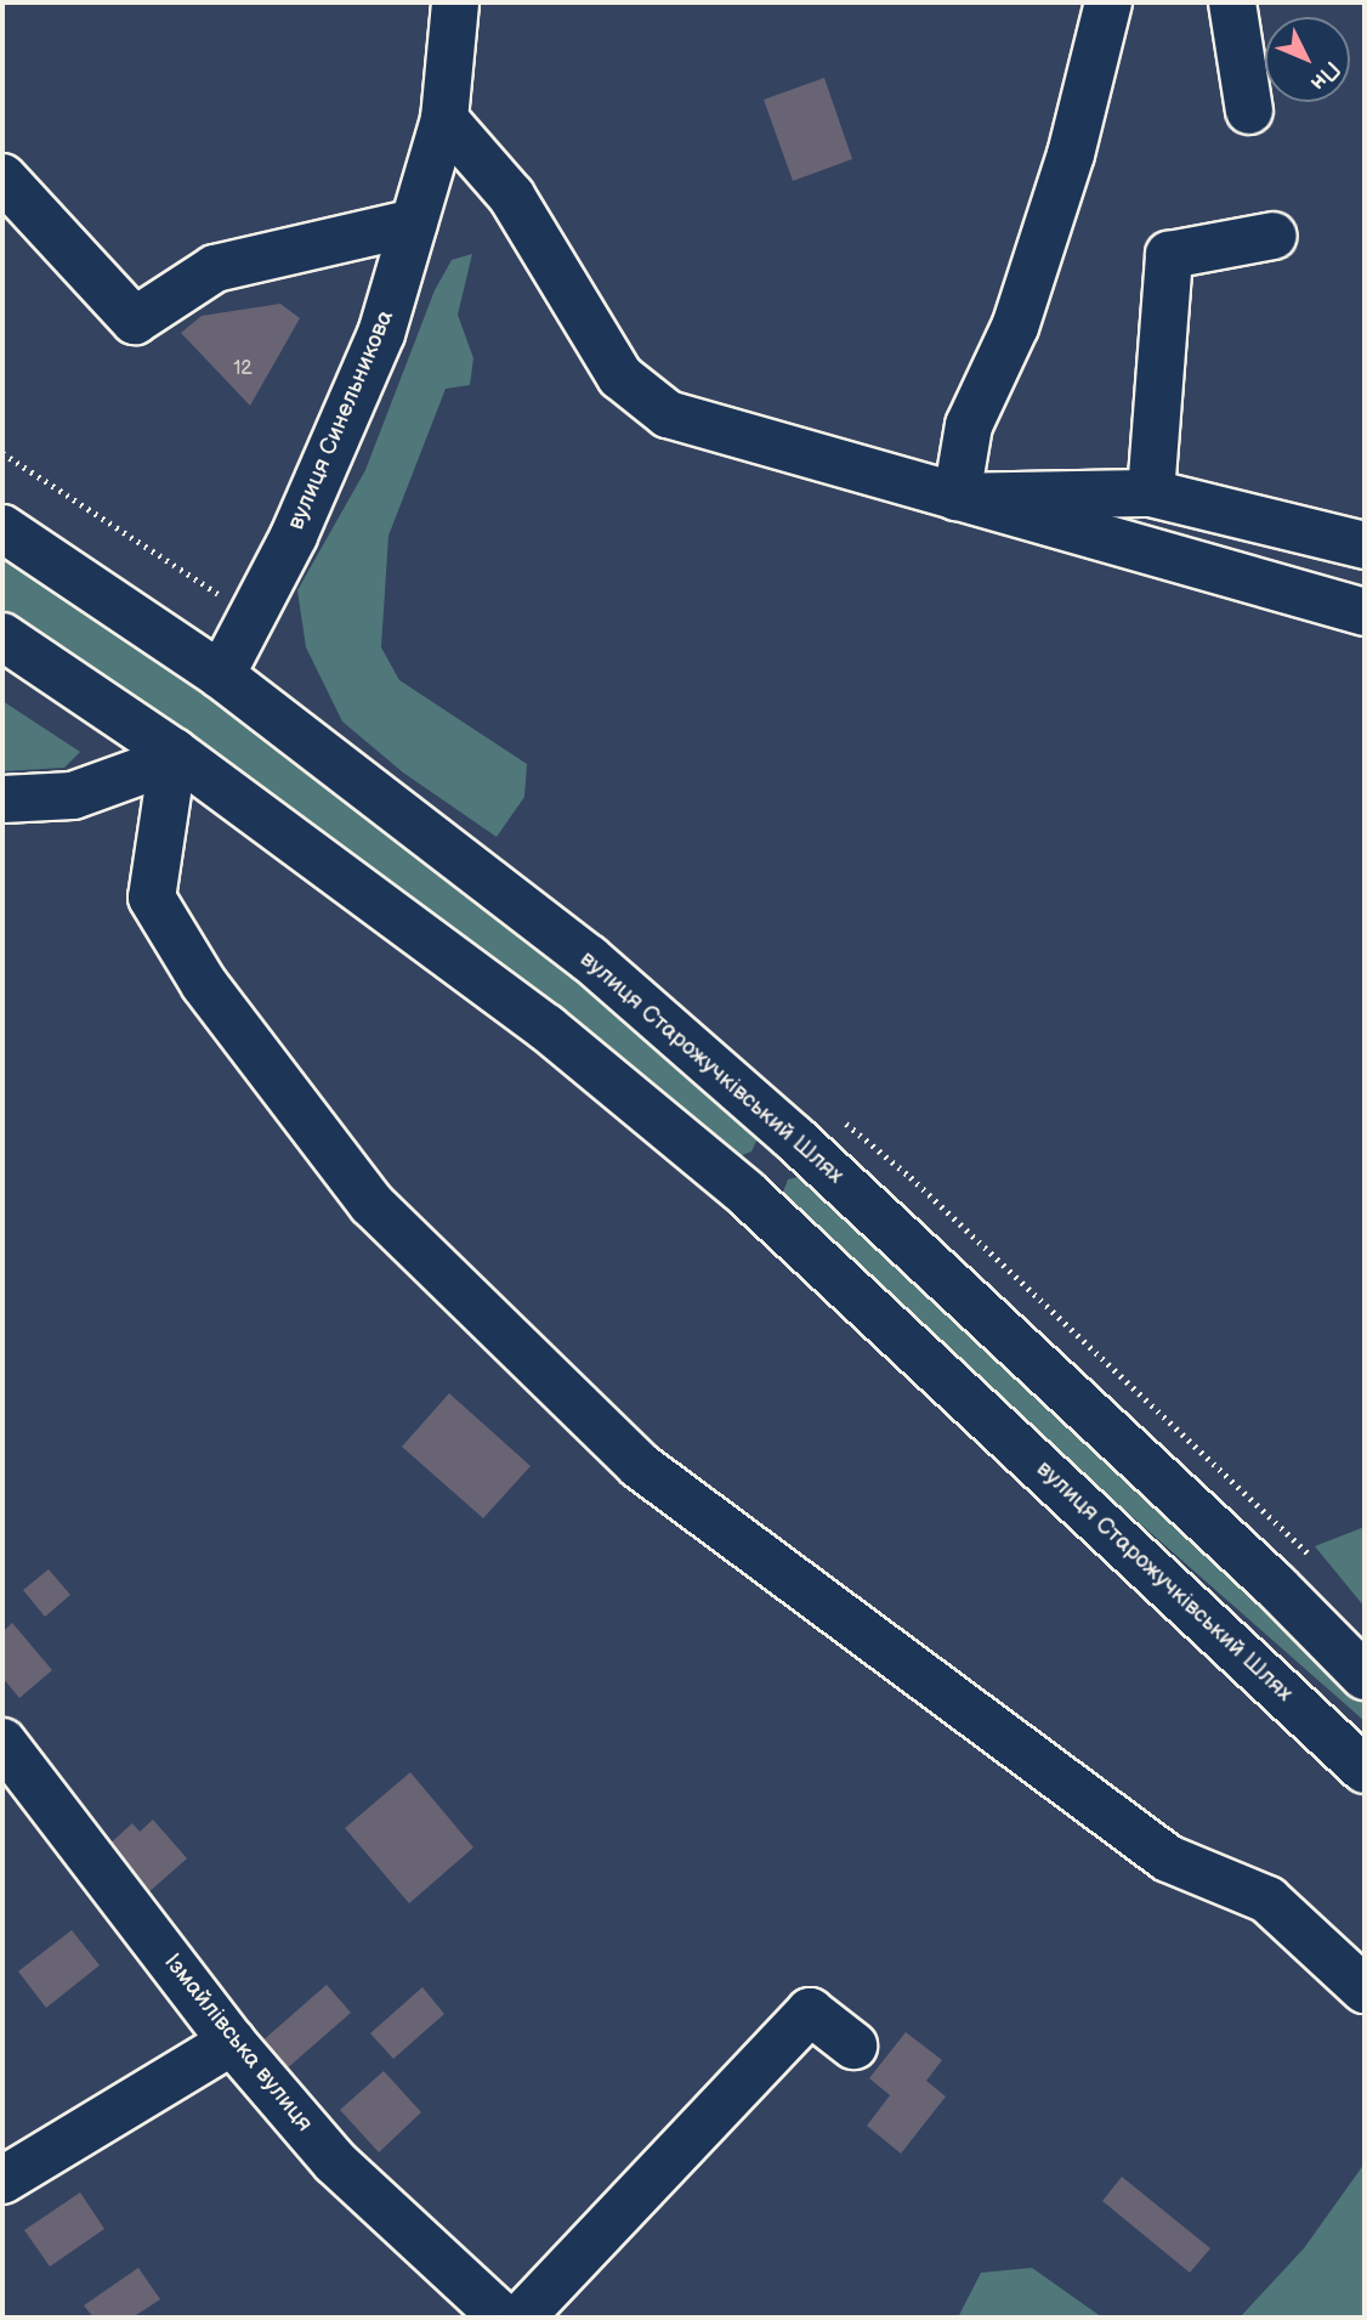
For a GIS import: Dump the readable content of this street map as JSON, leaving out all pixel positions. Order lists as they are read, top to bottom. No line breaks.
{"streets":{"main road":["вулиця Синельникова","вулиця Старожучківський Шлях","Ізмайлівська вулиця"]},"crossings":[["вулиця Синельникова","вулиця Старожучківський Шлях"]],"house_numbers":["12"],"north":"bottom right"}
